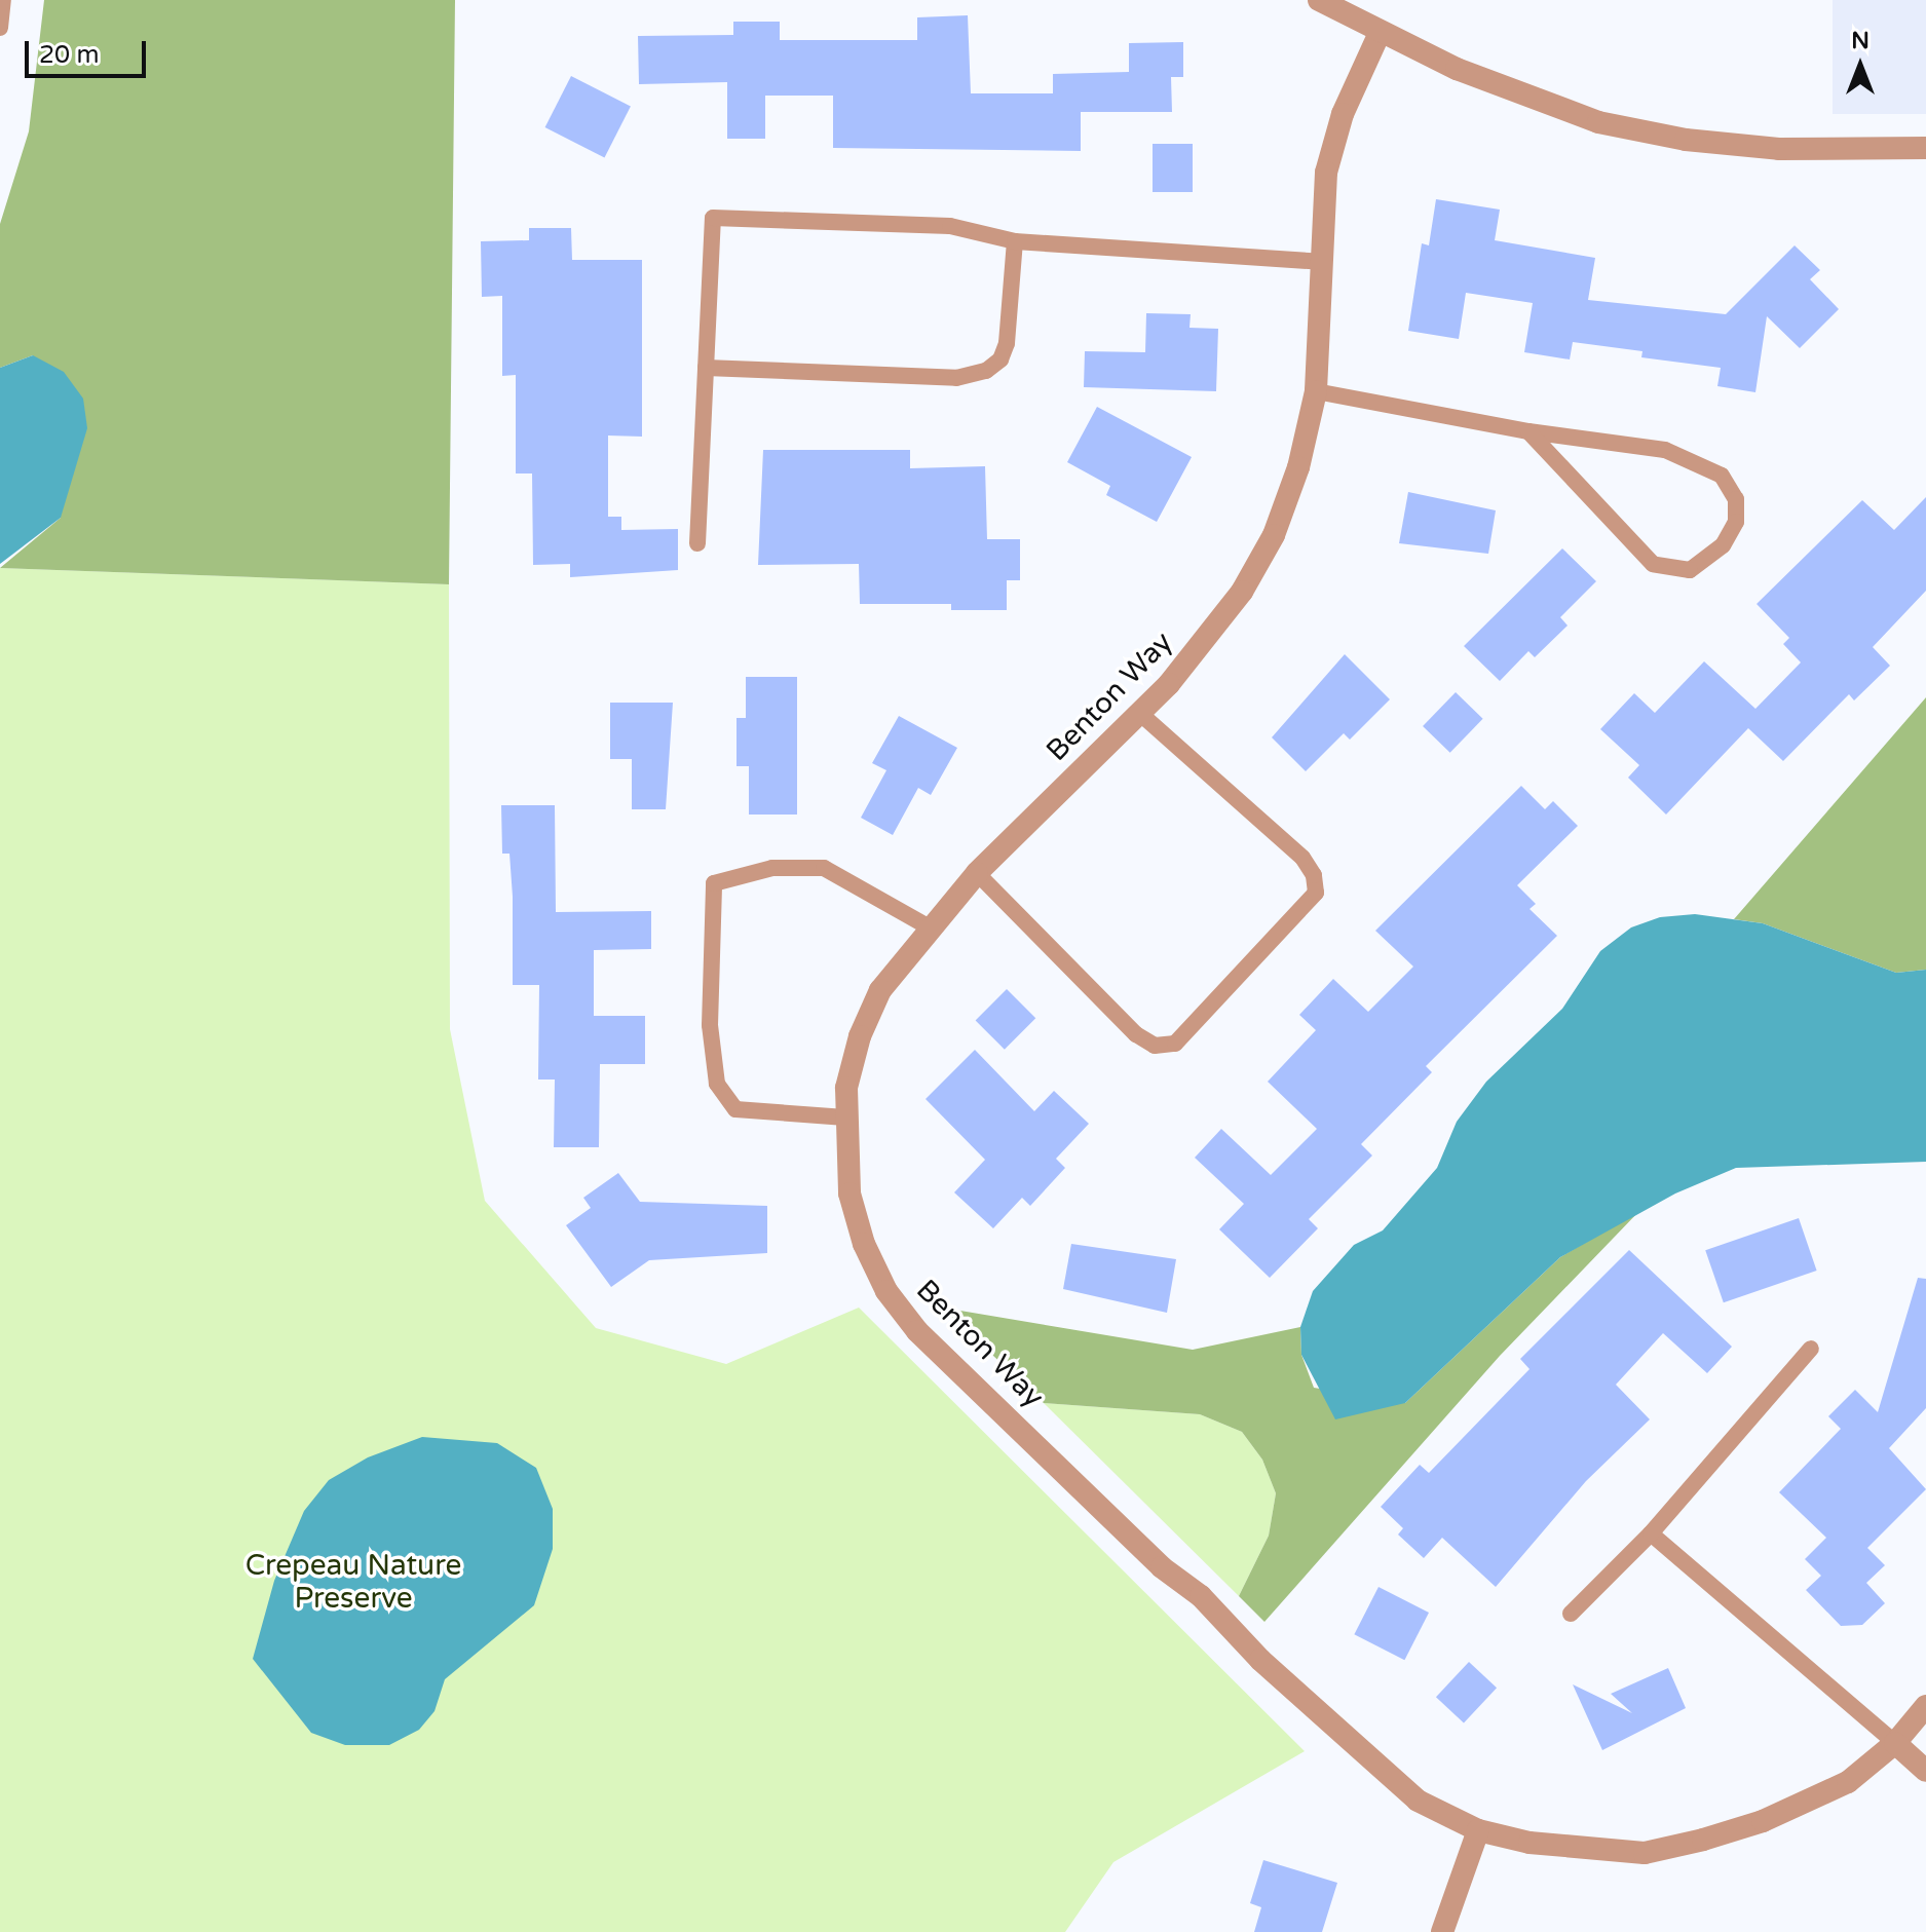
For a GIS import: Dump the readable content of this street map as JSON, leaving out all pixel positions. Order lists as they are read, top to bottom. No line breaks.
{"streets":{"street":["Benton Way"]},"parks":["Crepeau Nature Preserve"],"scale_bar":"20 m","north":"top"}
